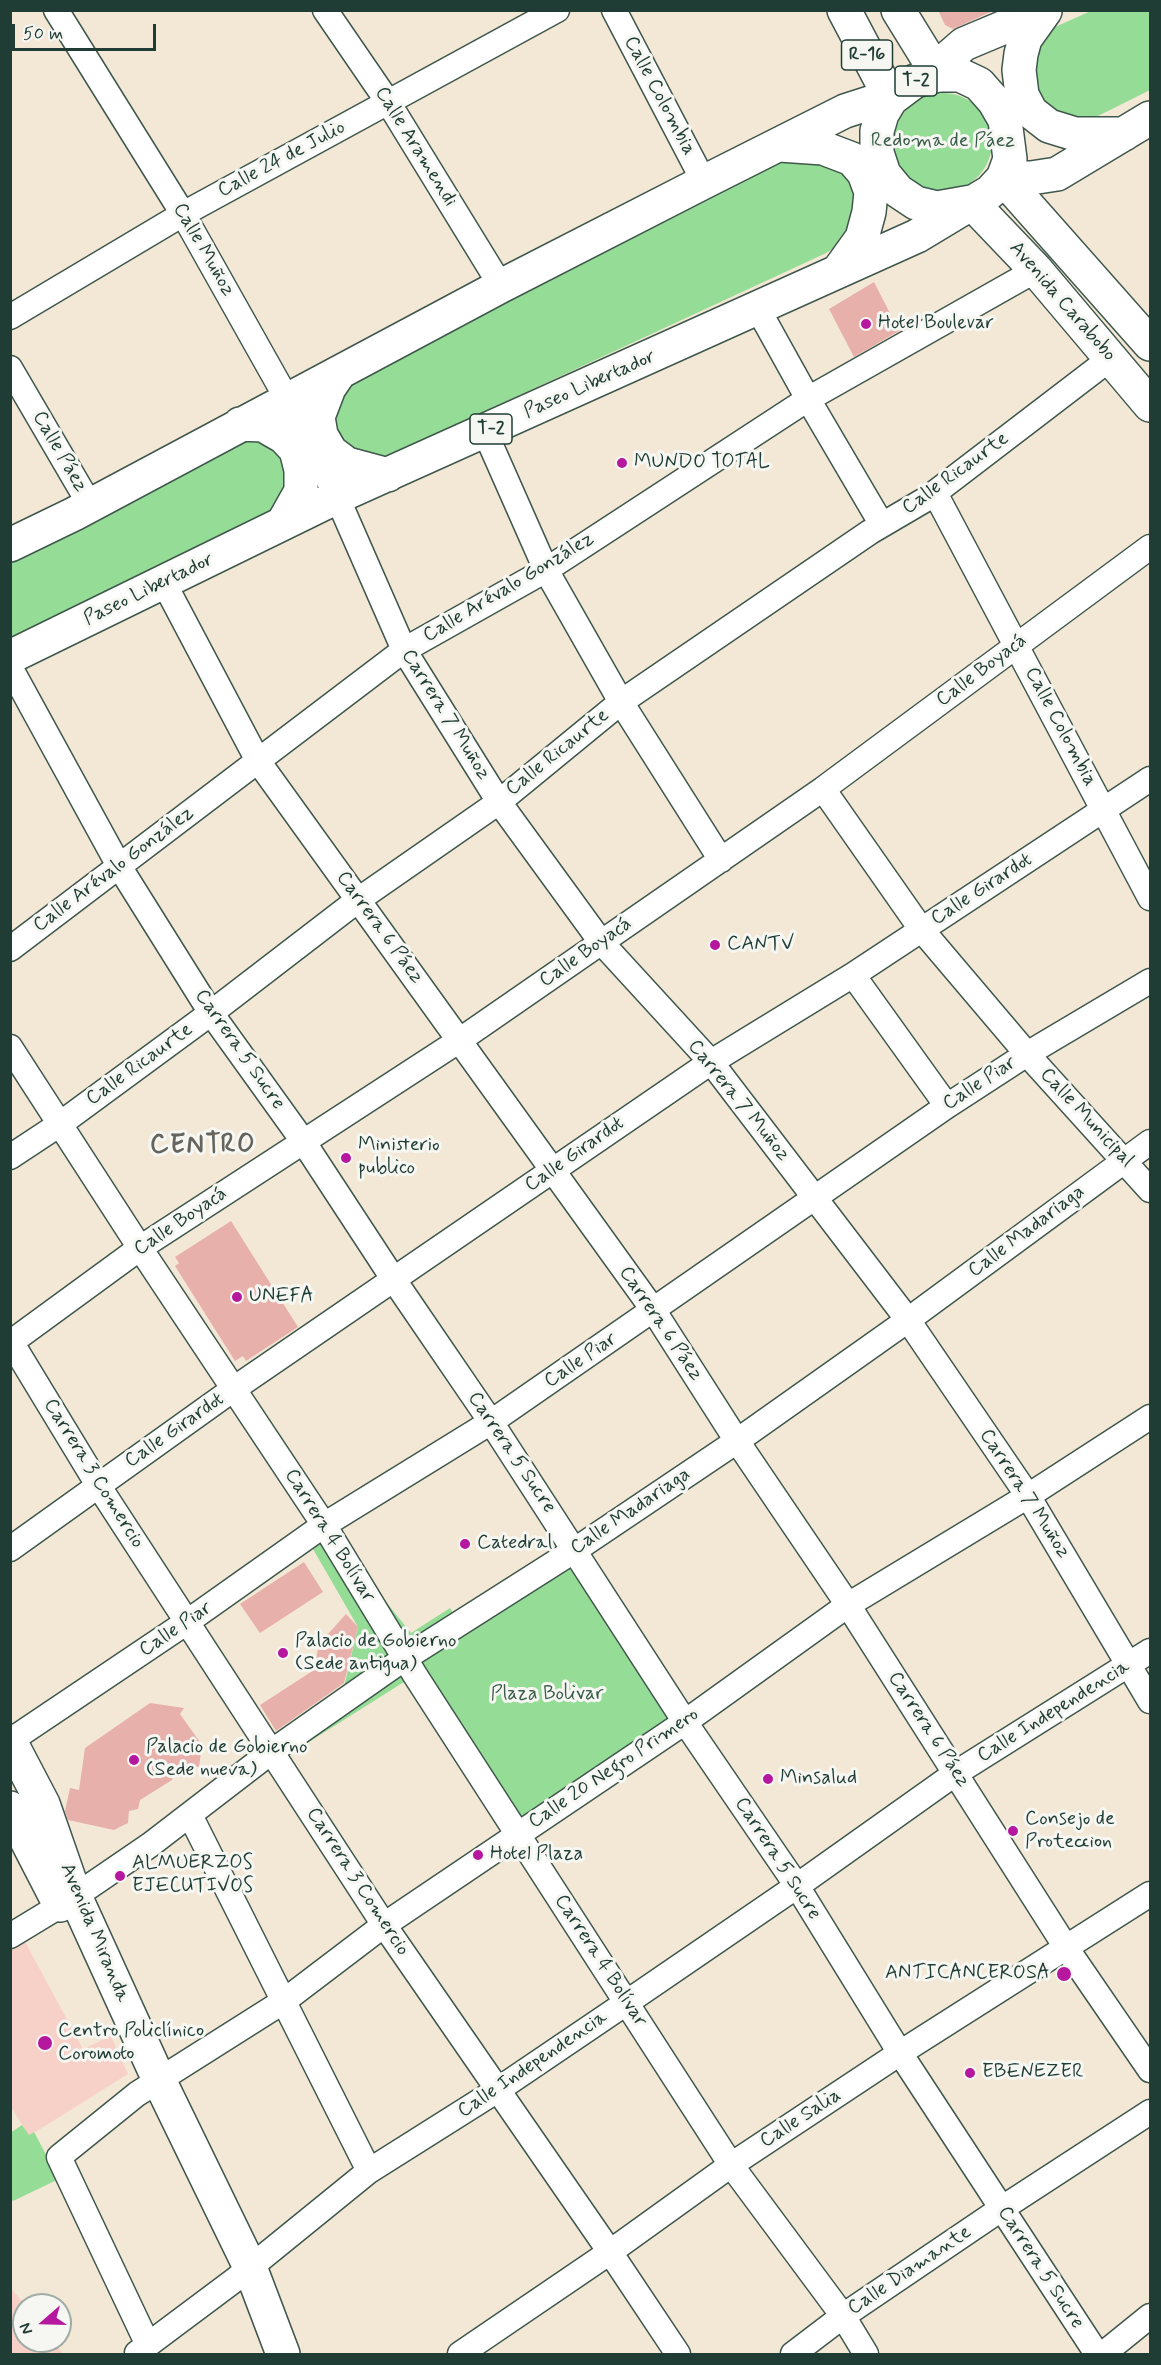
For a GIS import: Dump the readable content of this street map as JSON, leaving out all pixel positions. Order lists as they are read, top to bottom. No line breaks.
{"streets":{"main road":["R-16","T-2","Avenida Carabobo","Paseo Libertador","Avenida Miranda"],"street":["Calle Colombia","Calle Aramendi","Calle 24 de Julio","Calle Muñoz","Calle Páez","Calle Ricaurte","Calle Arévalo González","Calle Boyacá","Carrera 7 Muñoz","Calle Girardot","Carrera 6 Páez","Carrera 5 Sucre","Calle Piar","Calle Municipal","Calle Madariaga","Carrera 3 Comercio","Carrera 4 Bolívar","Calle Independencia","Calle 20 Negro Primero","Calle Salia","Calle Diamante"]},"crossings":[["R-16","T-2"],["R-16","Avenida Carabobo"],["R-16","Paseo Libertador"],["T-2","Calle Colombia"],["T-2","Calle Aramendi"],["T-2","Calle Muñoz"],["T-2","Avenida Carabobo"],["T-2","Paseo Libertador"],["T-2","Calle Páez"],["Calle Colombia","Calle Ricaurte"],["Calle Colombia","Calle Boyacá"],["Calle Colombia","Calle Girardot"],["Calle Aramendi","Calle 24 de Julio"],["Calle 24 de Julio","Calle Muñoz"],["Calle Muñoz","Paseo Libertador"],["Calle Muñoz","Carrera 7 Muñoz"],["Avenida Carabobo","Paseo Libertador"],["Avenida Carabobo","Calle Ricaurte"],["Avenida Carabobo","Calle Arévalo González"],["Paseo Libertador","Carrera 7 Muñoz"],["Paseo Libertador","Carrera 6 Páez"],["Calle Ricaurte","Carrera 7 Muñoz"],["Calle Ricaurte","Carrera 6 Páez"],["Calle Ricaurte","Carrera 5 Sucre"],["Calle Ricaurte","Carrera 4 Bolívar"],["Calle Arévalo González","Carrera 7 Muñoz"],["Calle Arévalo González","Carrera 6 Páez"],["Calle Arévalo González","Carrera 5 Sucre"],["Calle Boyacá","Carrera 7 Muñoz"],["Calle Boyacá","Carrera 6 Páez"],["Calle Boyacá","Carrera 5 Sucre"],["Calle Boyacá","Calle Municipal"],["Calle Boyacá","Carrera 3 Comercio"],["Calle Boyacá","Carrera 4 Bolívar"],["Carrera 7 Muñoz","Calle Girardot"],["Carrera 7 Muñoz","Calle Piar"],["Carrera 7 Muñoz","Calle Madariaga"],["Carrera 7 Muñoz","Calle Independencia"],["Carrera 7 Muñoz","Calle 20 Negro Primero"],["Calle Girardot","Carrera 6 Páez"],["Calle Girardot","Carrera 5 Sucre"],["Calle Girardot","Calle Municipal"],["Calle Girardot","Carrera 3 Comercio"],["Calle Girardot","Carrera 4 Bolívar"],["Carrera 6 Páez","Calle Piar"],["Carrera 6 Páez","Calle Madariaga"],["Carrera 6 Páez","Calle Independencia"],["Carrera 6 Páez","Calle 20 Negro Primero"],["Carrera 6 Páez","Calle Salia"],["Carrera 5 Sucre","Calle Piar"],["Carrera 5 Sucre","Calle Madariaga"],["Carrera 5 Sucre","Calle Independencia"],["Carrera 5 Sucre","Calle 20 Negro Primero"],["Carrera 5 Sucre","Calle Salia"],["Carrera 5 Sucre","Calle Diamante"],["Calle Piar","Calle Municipal"],["Calle Piar","Carrera 3 Comercio"],["Calle Piar","Carrera 4 Bolívar"],["Calle Piar","Avenida Miranda"],["Calle Municipal","Calle Madariaga"],["Calle Madariaga","Carrera 3 Comercio"],["Calle Madariaga","Carrera 4 Bolívar"],["Calle Madariaga","Avenida Miranda"],["Carrera 3 Comercio","Calle Independencia"],["Carrera 3 Comercio","Calle 20 Negro Primero"],["Carrera 3 Comercio","Calle Salia"],["Carrera 4 Bolívar","Calle Independencia"],["Carrera 4 Bolívar","Calle 20 Negro Primero"],["Carrera 4 Bolívar","Calle Salia"],["Carrera 4 Bolívar","Calle Diamante"],["Calle Independencia","Calle 20 Negro Primero"],["Calle Independencia","Avenida Miranda"],["Calle 20 Negro Primero","Avenida Miranda"]],"districts":["CENTRO"],"parks":["Redoma de Páez","Plaza Bolivar"],"places":["Hotel Boulevar","MUNDO TOTAL","CANTV","Ministerio publico","UNEFA","Catedral","Palacio de Gobierno (Sede antigua)","Palacio de Gobierno (Sede nueva)","Minsalud","Consejo de Proteccion","Hotel Plaza","ALMUERZOS EJECUTIVOS","ANTICANCEROSA","Centro Policlínico Coromoto","EBENEZER"],"scale_bar":"50 m","north":"left"}
